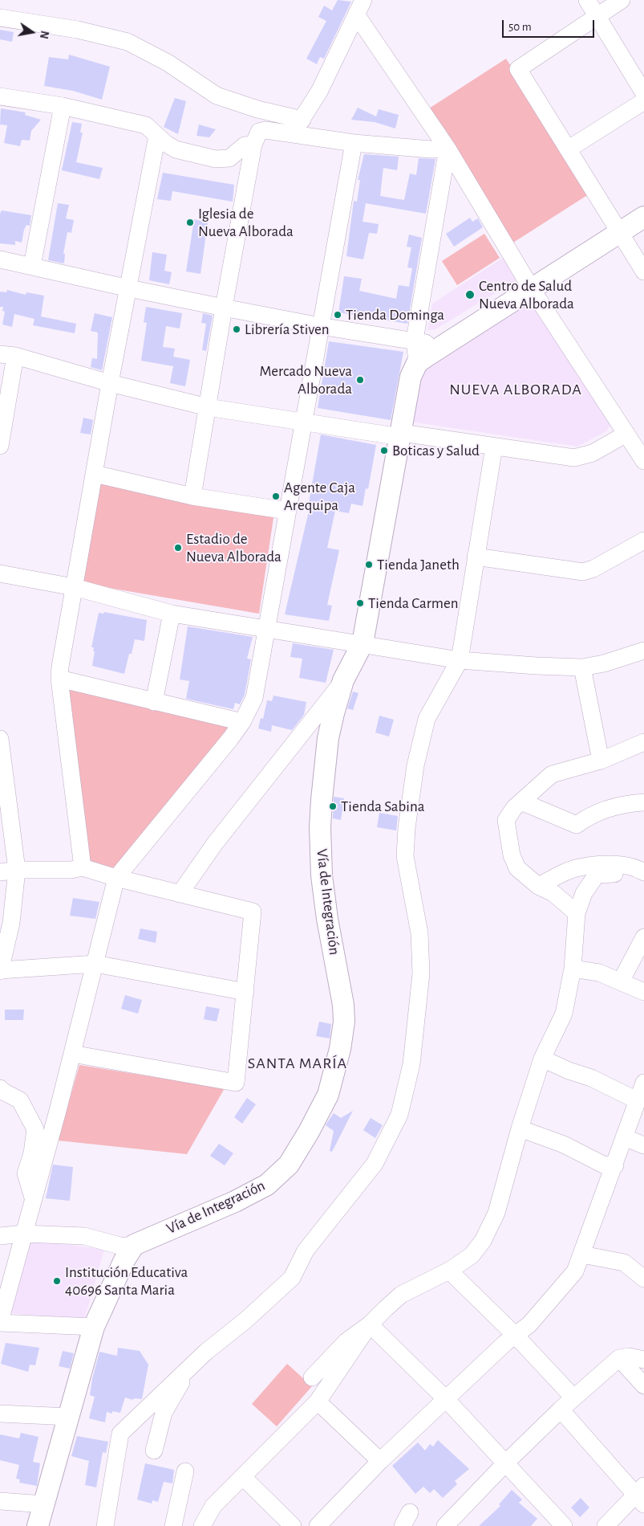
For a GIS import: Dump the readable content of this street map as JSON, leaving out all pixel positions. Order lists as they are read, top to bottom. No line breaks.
{"streets":{"main road":["Vía de Integración"]},"districts":["NUEVA ALBORADA","SANTA MARÍA"],"places":["Iglesia de Nueva Alborada","Centro de Salud Nueva Alborada","Tienda Dominga","Librería Stiven","Mercado Nueva Alborada","Boticas y Salud","Agente Caja Arequipa","Estadio de Nueva Alborada","Tienda Janeth","Tienda Carmen","Tienda Sabina","Institución Educativa 40696 Santa Maria"],"scale_bar":"50 m","north":"right"}
